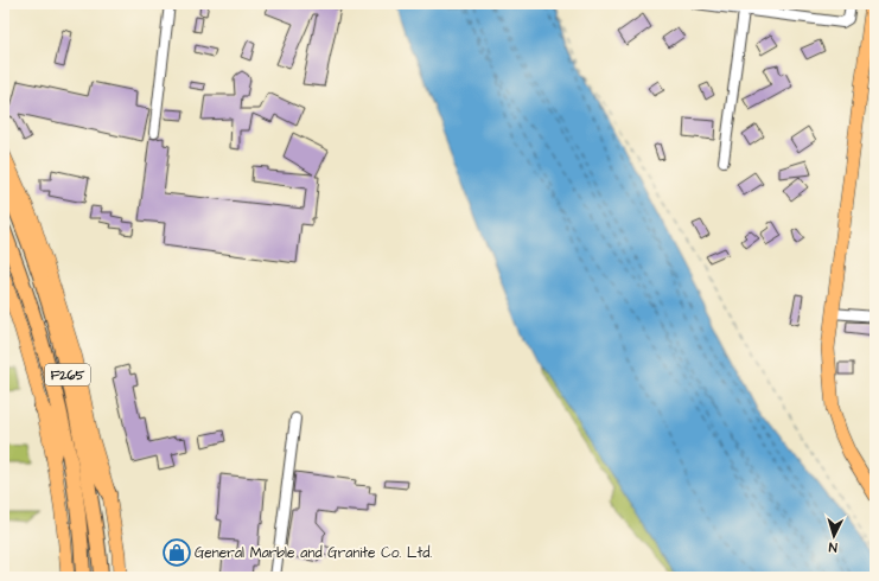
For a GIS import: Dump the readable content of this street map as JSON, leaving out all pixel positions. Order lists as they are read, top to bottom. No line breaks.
{"streets":{"highway":["F265"]},"places":{"shop":["General Marble and Granite Co. Ltd."]},"north":"bottom"}
